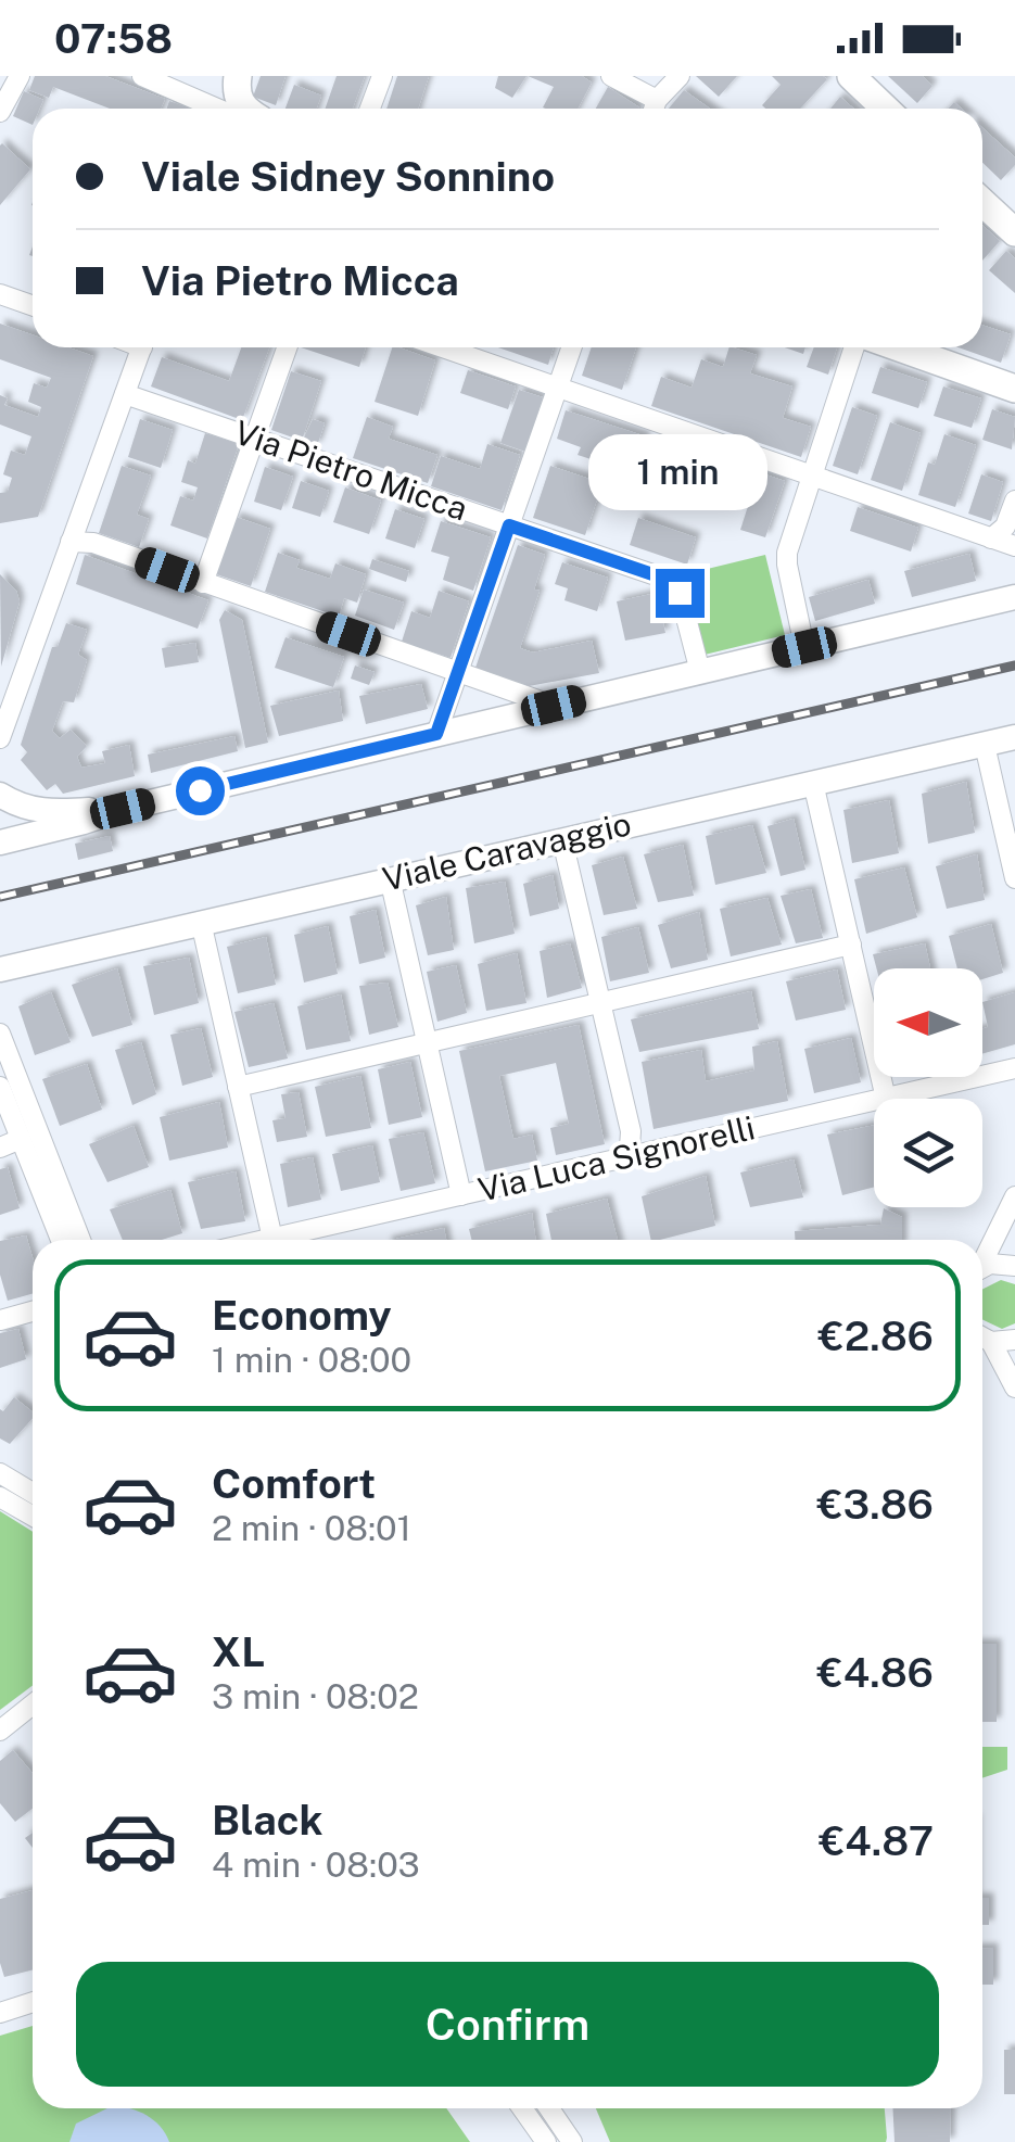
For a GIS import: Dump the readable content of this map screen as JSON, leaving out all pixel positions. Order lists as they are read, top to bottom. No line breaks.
{"streets":{"street":["Via Pietro Micca","Viale Caravaggio","Via Luca Signorelli"]},"north":"left","page":{"status":"07:58","banner":["Viale Sidney Sonnino","Via Pietro Micca"],"bubble":"1 min","list":[{"name":"Economy","note":"1 min · 08:00","value":"€2.86"},{"name":"Comfort","note":"2 min · 08:01","value":"€3.86"},{"name":"XL","note":"3 min · 08:02","value":"€4.86"},{"name":"Black","note":"4 min · 08:03","value":"€4.87"}],"buttons":"Confirm"}}
